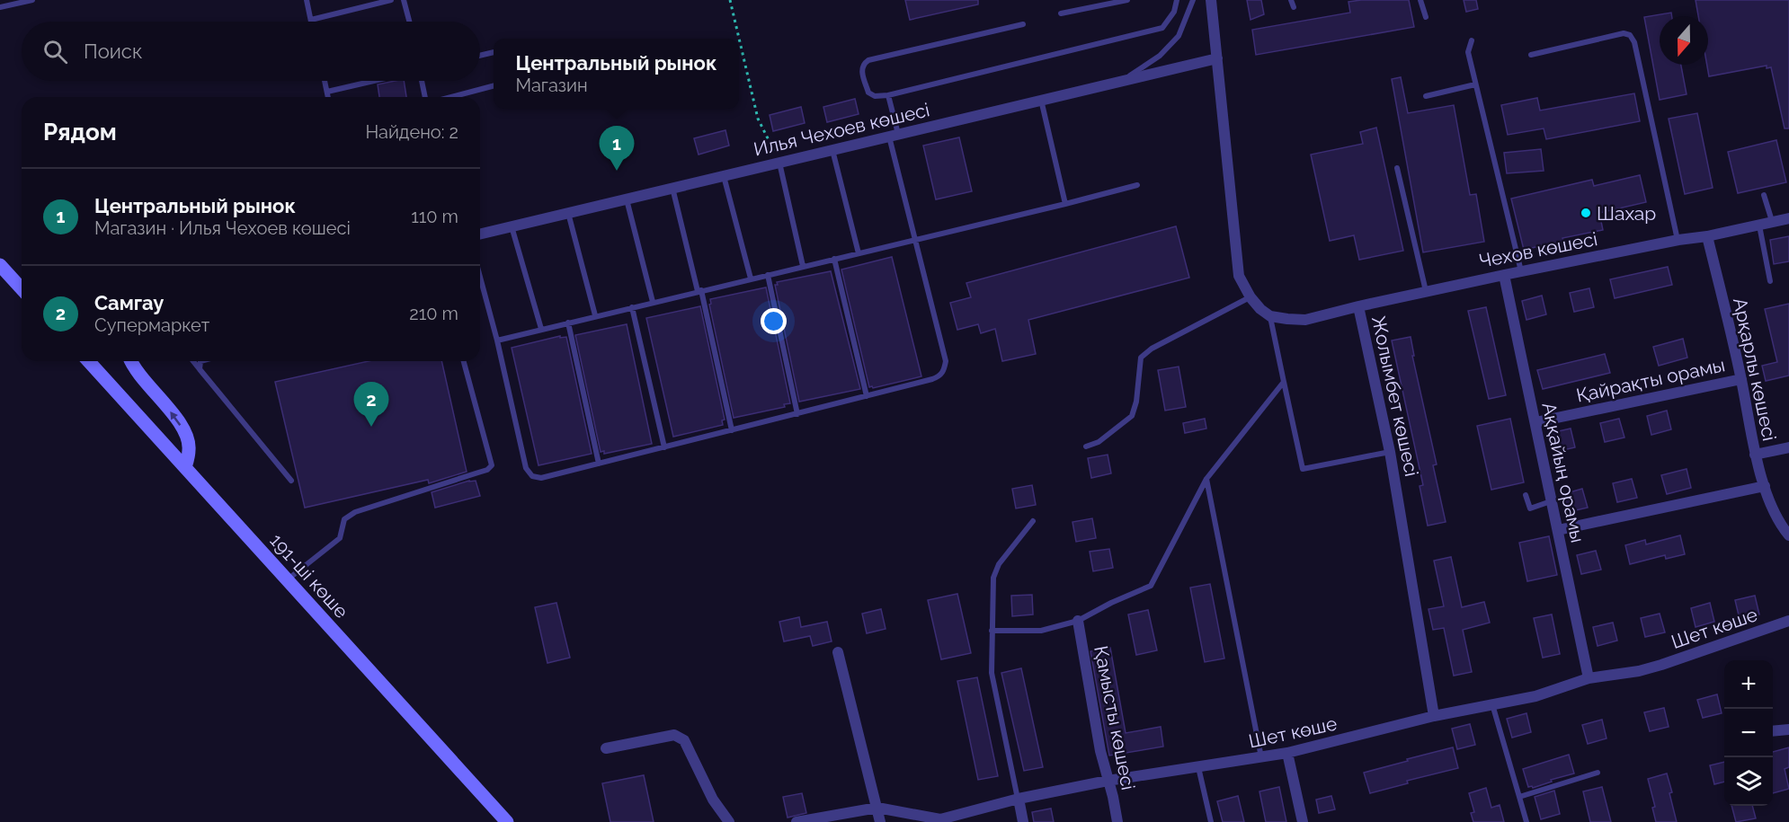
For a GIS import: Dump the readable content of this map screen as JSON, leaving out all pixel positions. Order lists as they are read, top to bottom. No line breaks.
{"streets":{"main road":["191-ші көше"],"street":["Илья Чехоев көшесі","Чехов көшесі","Арқарлы көшесі","Қайрақты орамы","Жолымбет көшесі","Аққайың орамы","Шет көше","Қамысты көшесі"]},"crossings":[["Чехов көшесі","Арқарлы көшесі"],["Чехов көшесі","Жолымбет көшесі"],["Чехов көшесі","Аққайың орамы"],["Арқарлы көшесі","Қайрақты орамы"],["Қайрақты орамы","Аққайың орамы"],["Жолымбет көшесі","Шет көше"],["Аққайың орамы","Шет көше"],["Шет көше","Қамысты көшесі"]],"places":["Шахар"],"north":"bottom","page":{"search":"Поиск","popup":["Центральный рынок","Магазин"],"heading":["Рядом","Найдено: 2"],"pins":["1","2"],"list":[{"mark":"1","name":"Центральный рынок","note":"Магазин · Илья Чехоев көшесі","value":"110 m"},{"mark":"2","name":"Самгау","note":"Супермаркет","value":"210 m"}],"map_buttons":["+","−"]}}
